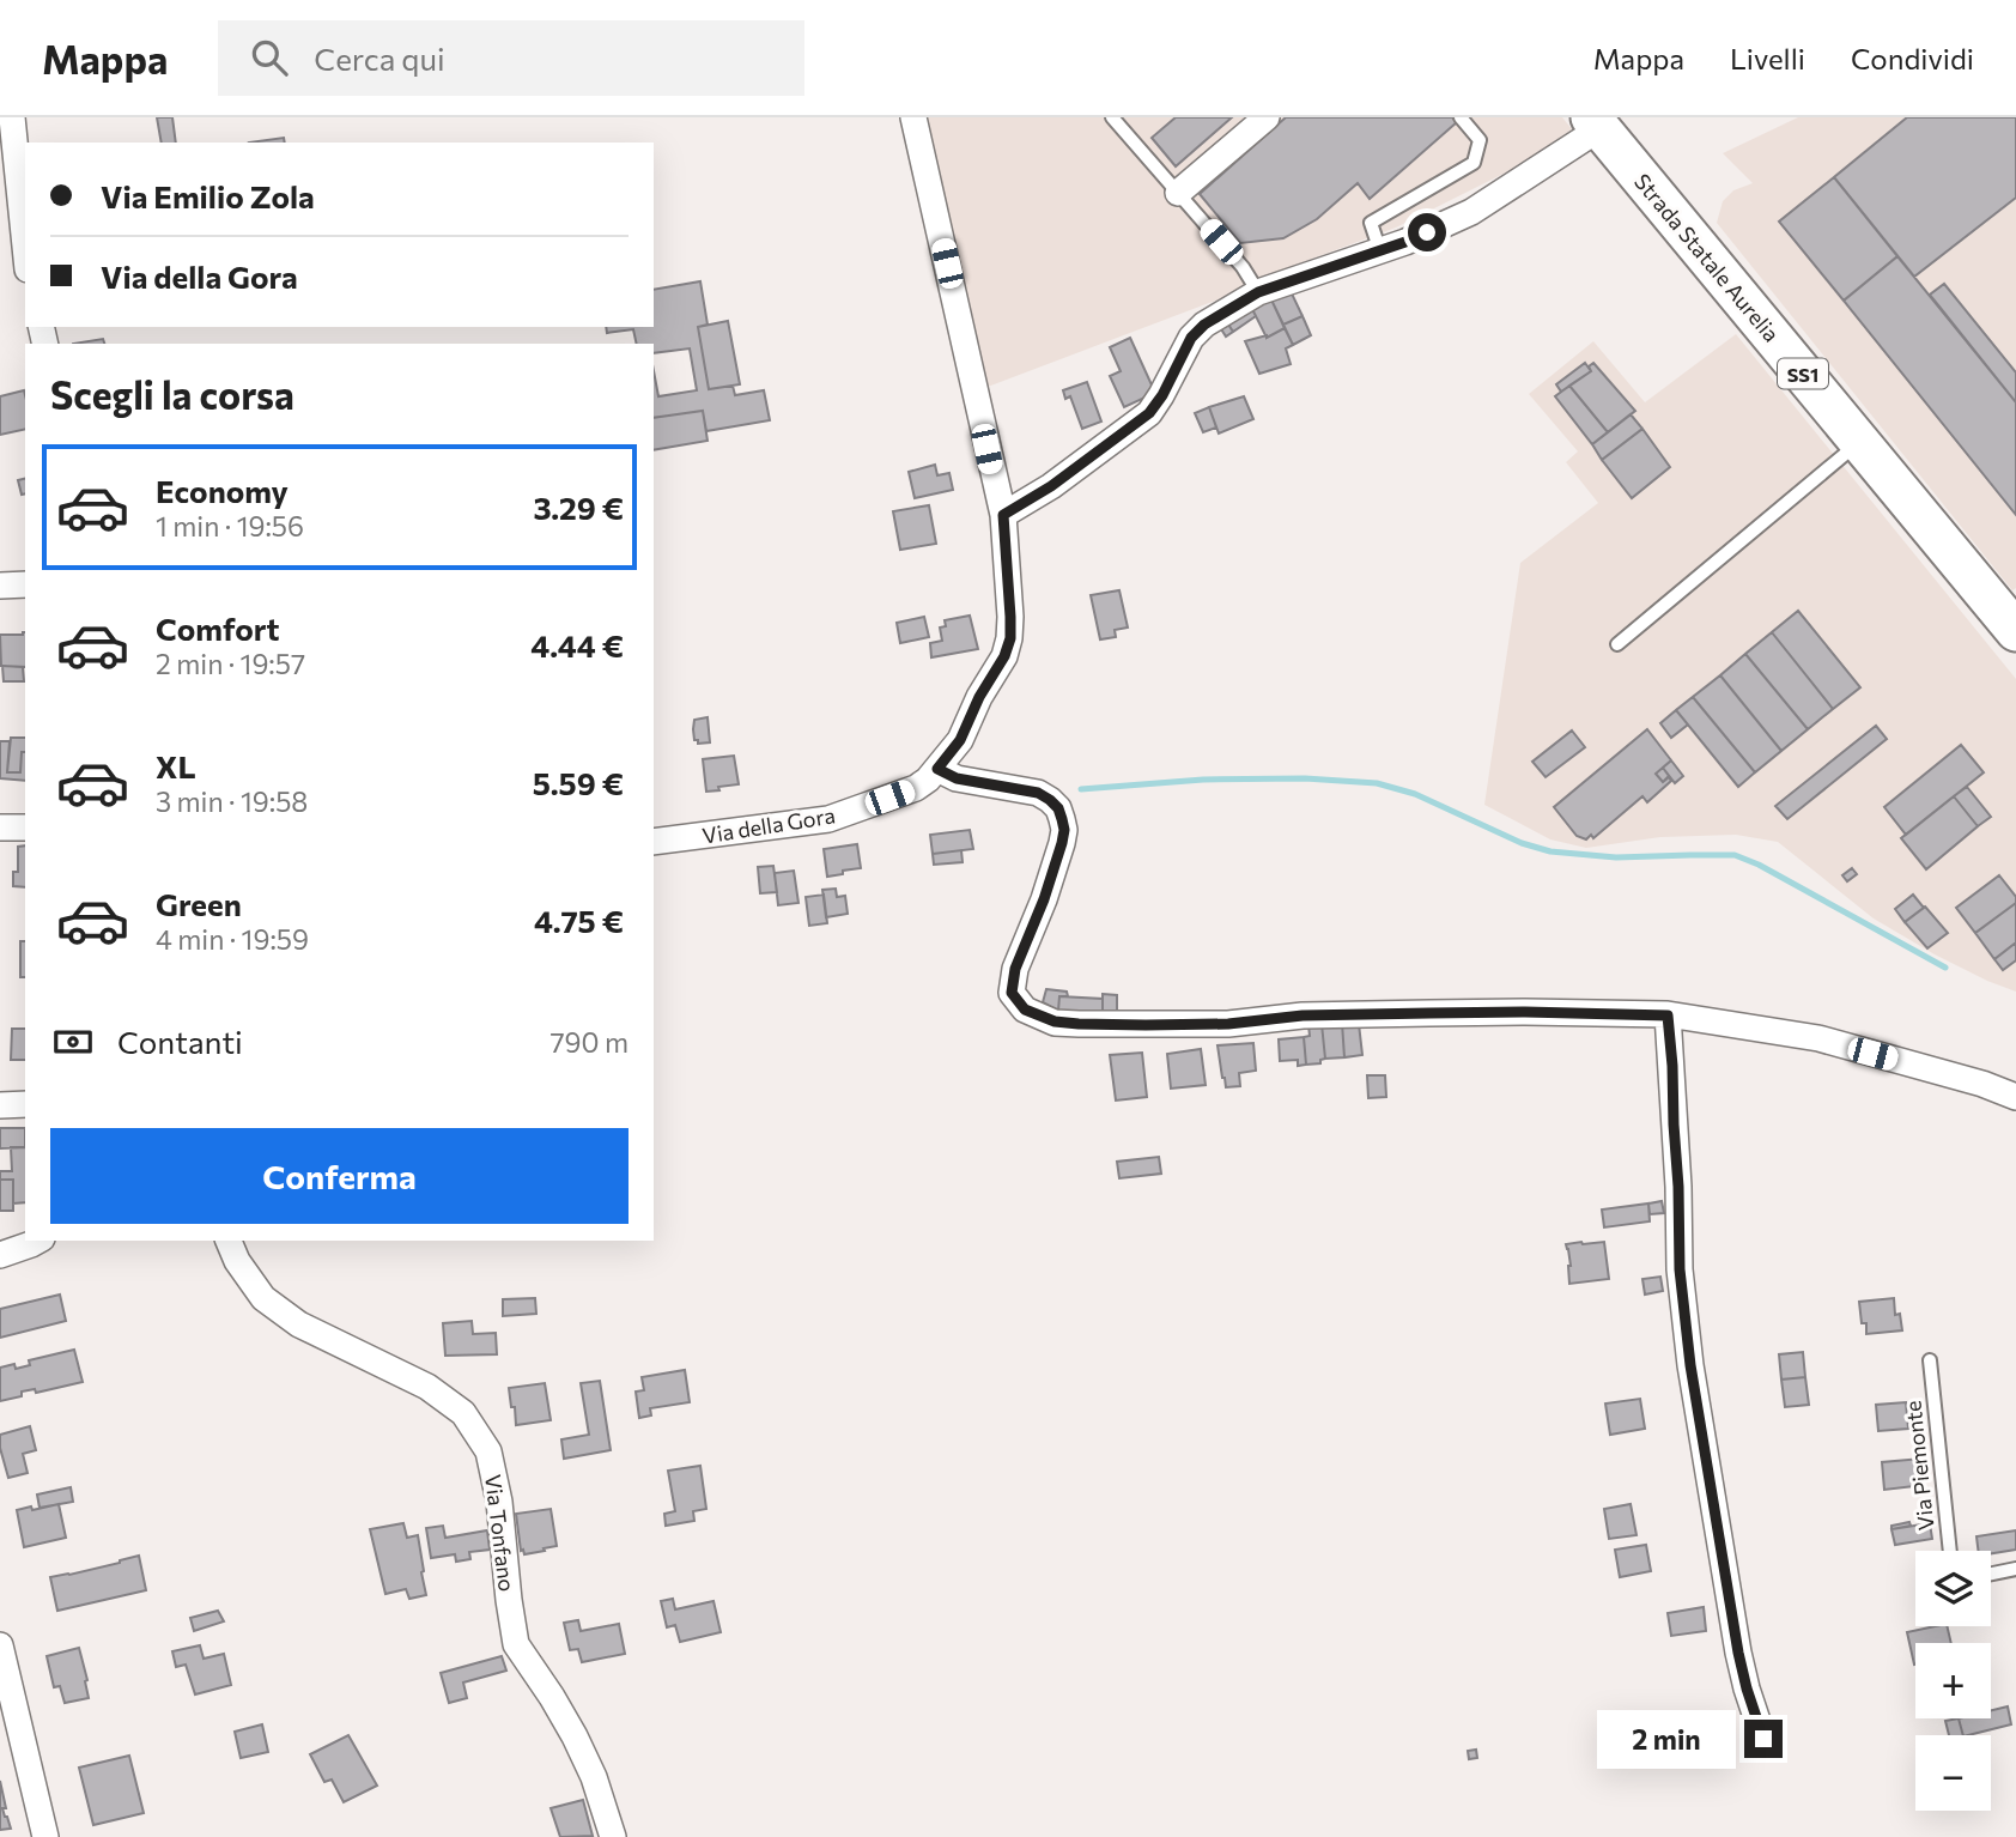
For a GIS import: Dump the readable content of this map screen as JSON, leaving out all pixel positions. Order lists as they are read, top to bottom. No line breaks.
{"streets":{"main road":["Strada Statale Aurelia","SS1"],"street":["Via della Gora","Via Tonfano"],"lane":["Via Piemonte"]},"page":{"header":"Mappa","search":"Cerca qui","nav":["Mappa","Livelli","Condividi"],"banner":["Via Emilio Zola","Via della Gora"],"heading":"Scegli la corsa","list":[{"name":"Economy","note":"1 min · 19:56","value":"3.29 €"},{"name":"Comfort","note":"2 min · 19:57","value":"4.44 €"},{"name":"XL","note":"3 min · 19:58","value":"5.59 €"},{"name":"Green","note":"4 min · 19:59","value":"4.75 €"}],"pay":["Contanti","790 m"],"buttons":"Conferma","map_buttons":["+","−"],"bubble":"2 min"}}
